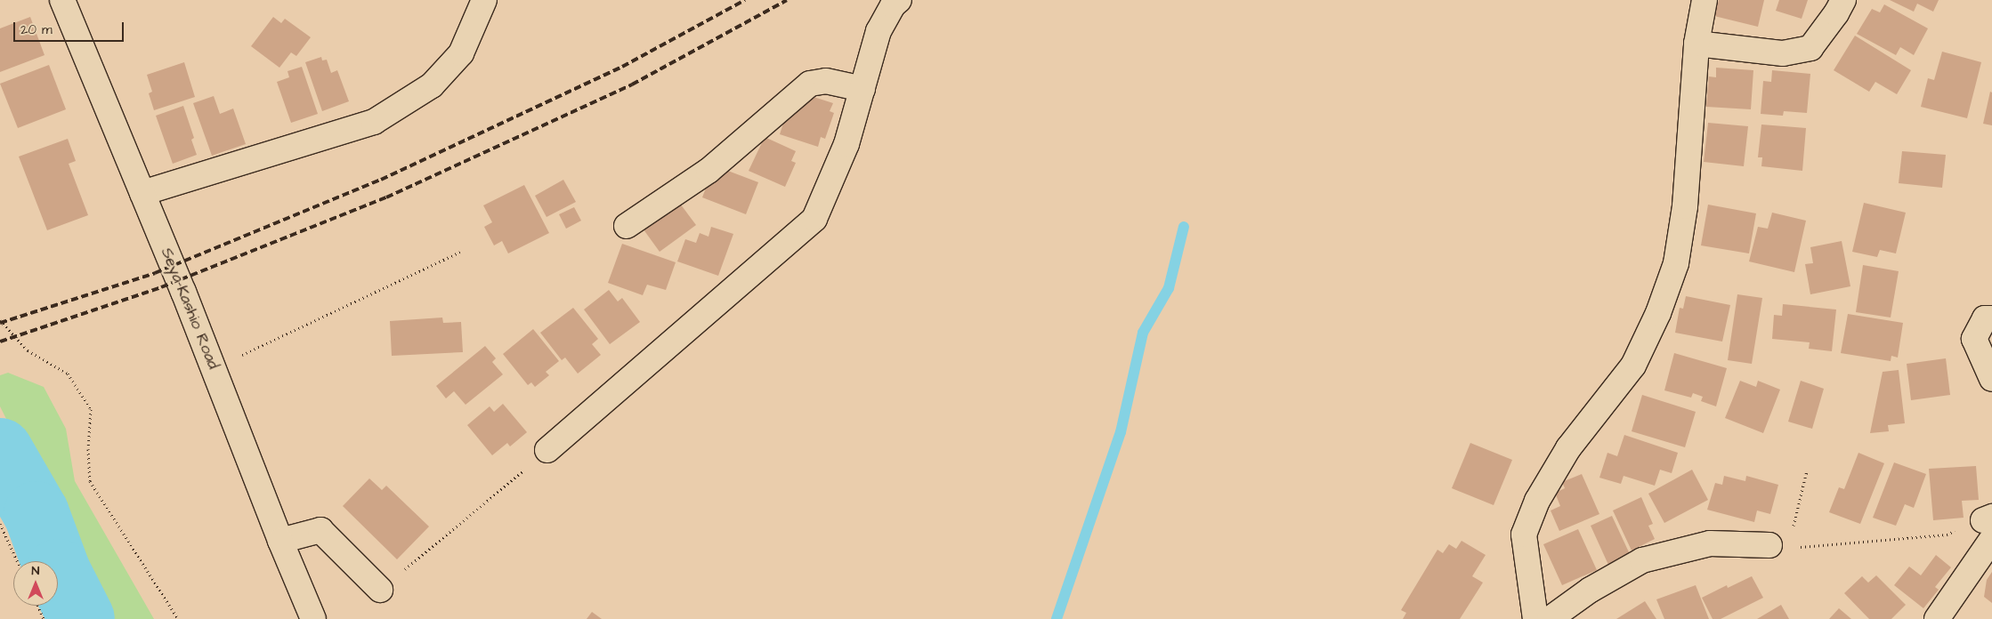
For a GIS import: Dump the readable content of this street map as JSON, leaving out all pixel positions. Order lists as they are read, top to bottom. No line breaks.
{"streets":{"street":["Seya-Kashio Road"]},"scale_bar":"20 m","north":"top"}
